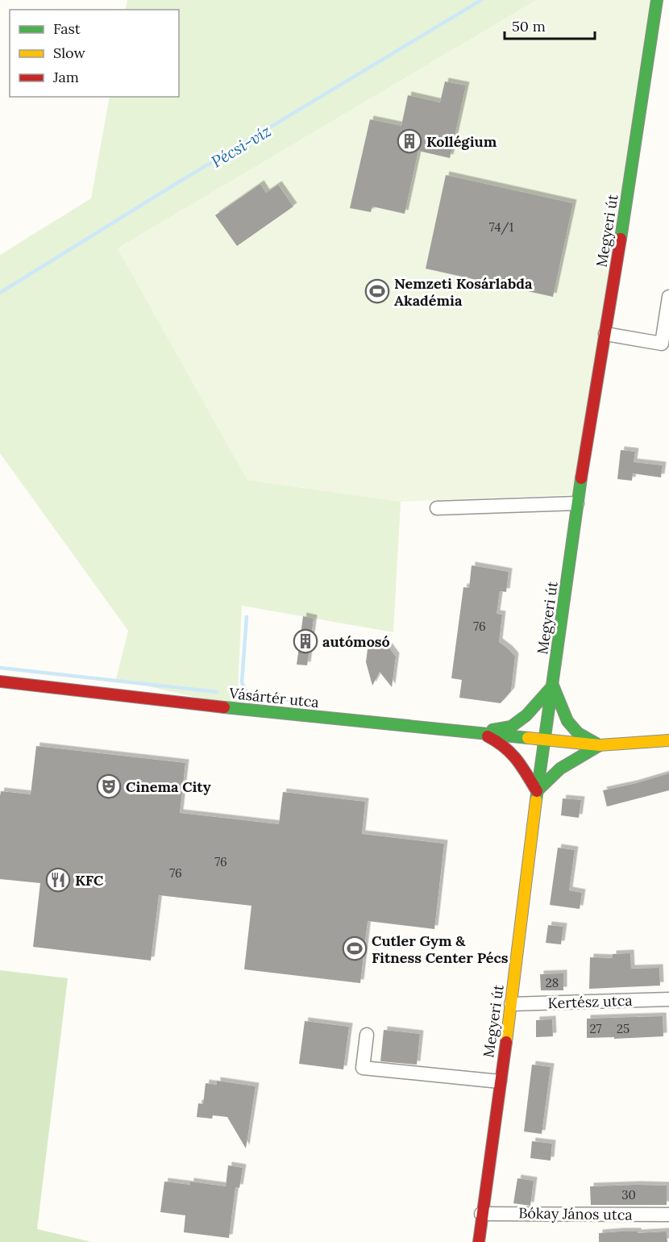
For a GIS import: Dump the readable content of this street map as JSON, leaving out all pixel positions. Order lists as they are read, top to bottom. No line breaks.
{"streets":{"street":["Megyeri út","Vásártér utca","Kertész utca","Bókay János utca"]},"crossings":[["Megyeri út","Vásártér utca"],["Megyeri út","Kertész utca"],["Megyeri út","Bókay János utca"]],"water":["Pécsi-víz"],"places":{"building":["Kollégium","autómosó"],"sports":["Nemzeti Kosárlabda Akadémia","Cutler Gym & Fitness Center Pécs"],"theatre":["Cinema City"],"restaurant":["KFC"]},"house_numbers":["74/1","76","76","76","28","27","25","30"],"legend":["Fast","Slow","Jam"],"scale_bar":"50 m"}
